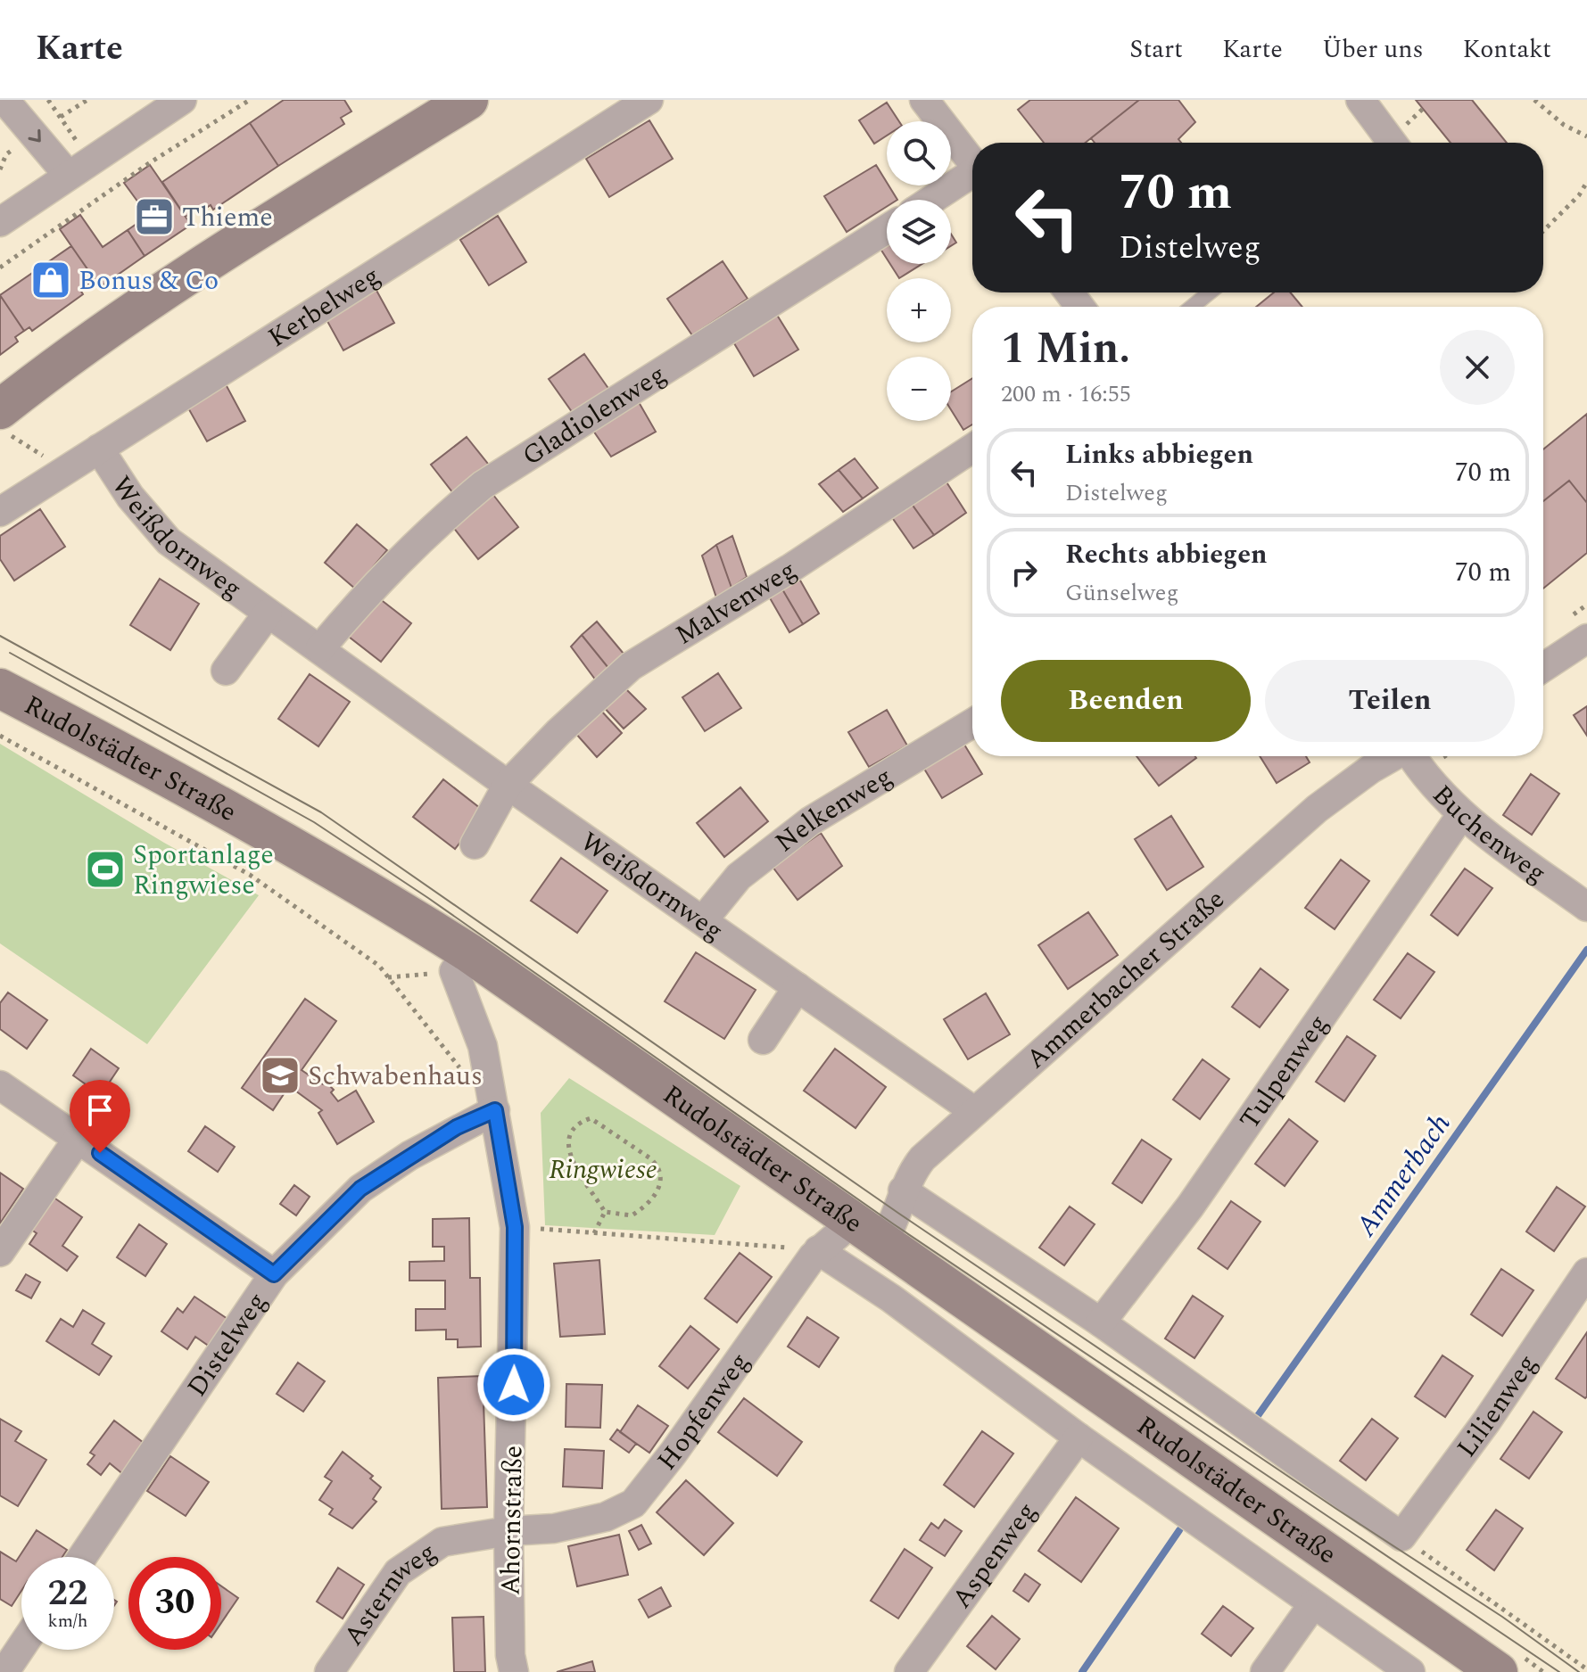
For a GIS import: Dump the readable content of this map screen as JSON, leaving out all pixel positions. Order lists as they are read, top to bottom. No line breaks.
{"streets":{"main road":["Rudolstädter Straße"],"street":["Kerbelweg","Gladiolenweg","Weißdornweg","Malvenweg","Nelkenweg","Buchenweg","Ammerbacher Straße","Tulpenweg","Distelweg","Lilienweg","Hopfenweg","Ahornstraße","Aspenweg","Asternweg"]},"crossings":[["Kerbelweg","Weißdornweg"],["Gladiolenweg","Weißdornweg"],["Weißdornweg","Malvenweg"],["Weißdornweg","Nelkenweg"],["Weißdornweg","Ammerbacher Straße"],["Rudolstädter Straße","Ammerbacher Straße"],["Rudolstädter Straße","Hopfenweg"],["Rudolstädter Straße","Ahornstraße"],["Rudolstädter Straße","Aspenweg"],["Buchenweg","Tulpenweg"],["Ammerbacher Straße","Hopfenweg"],["Distelweg","Ahornstraße"],["Hopfenweg","Ahornstraße"],["Hopfenweg","Asternweg"],["Ahornstraße","Asternweg"]],"water":["Ammerbach"],"parks":["Ringwiese"],"places":{"office":["Thieme"],"shop":["Bonus & Co"],"sports":["Sportanlage Ringwiese"],"school or university":["Schwabenhaus"]},"page":{"header":"Karte","nav":["Start","Karte","Über uns","Kontakt"],"map_buttons":["+","−"],"turn":["70 m","Distelweg"],"heading":["1 Min.","200 m · 16:55"],"list":[{"name":"Links abbiegen","note":"Distelweg","value":"70 m"},{"name":"Rechts abbiegen","note":"Günselweg","value":"70 m"}],"buttons":["Beenden","Teilen"],"speed":"22 km/h","limit":"30"}}
